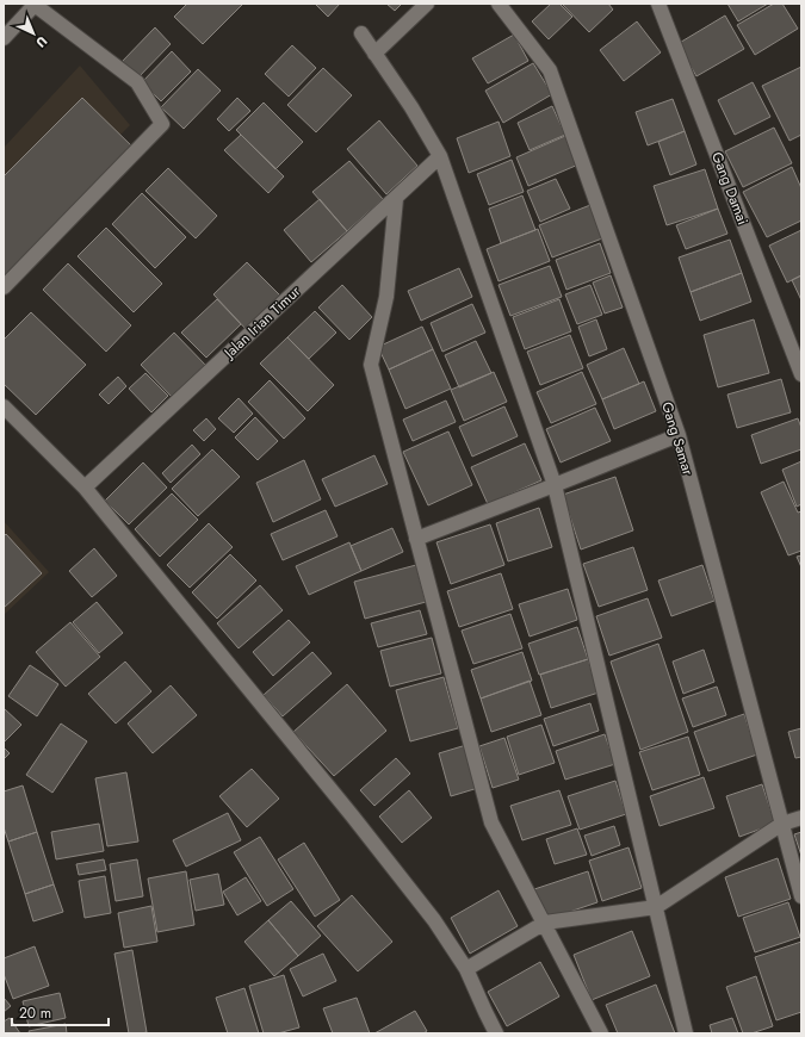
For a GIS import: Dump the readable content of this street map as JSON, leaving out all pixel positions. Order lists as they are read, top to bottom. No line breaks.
{"streets":{"street":["Gang Damai","Jalan Irian Timur","Gang Samar"]},"scale_bar":"20 m","north":"bottom right"}
